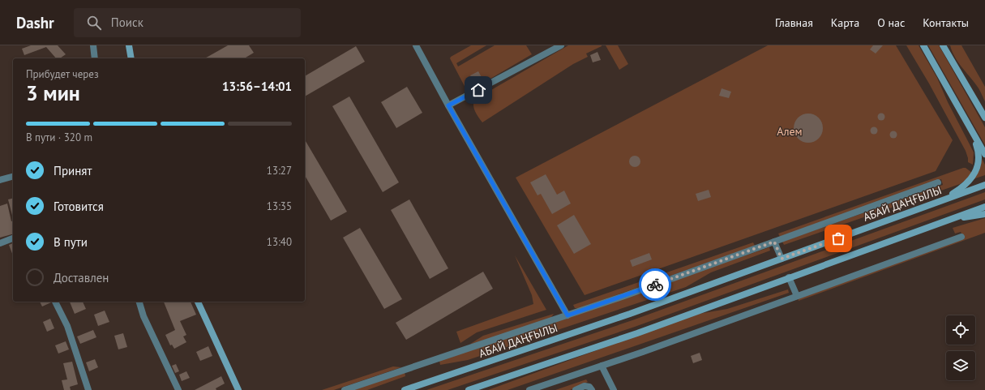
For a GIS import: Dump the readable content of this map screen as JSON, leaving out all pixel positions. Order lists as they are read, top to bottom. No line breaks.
{"streets":{"main road":["АБАЙ ДАҢҒЫЛЫ"]},"parks":["Алем"],"page":{"header":"Dashr","search":"Поиск","nav":["Главная","Карта","О нас","Контакты"],"heading":["3 мин","Прибудет через","13:56–14:01"],"bar":"В пути · 320 m","list":[["Принят","13:27"],["Готовится","13:35"],["В пути","13:40"],"Доставлен"]}}
